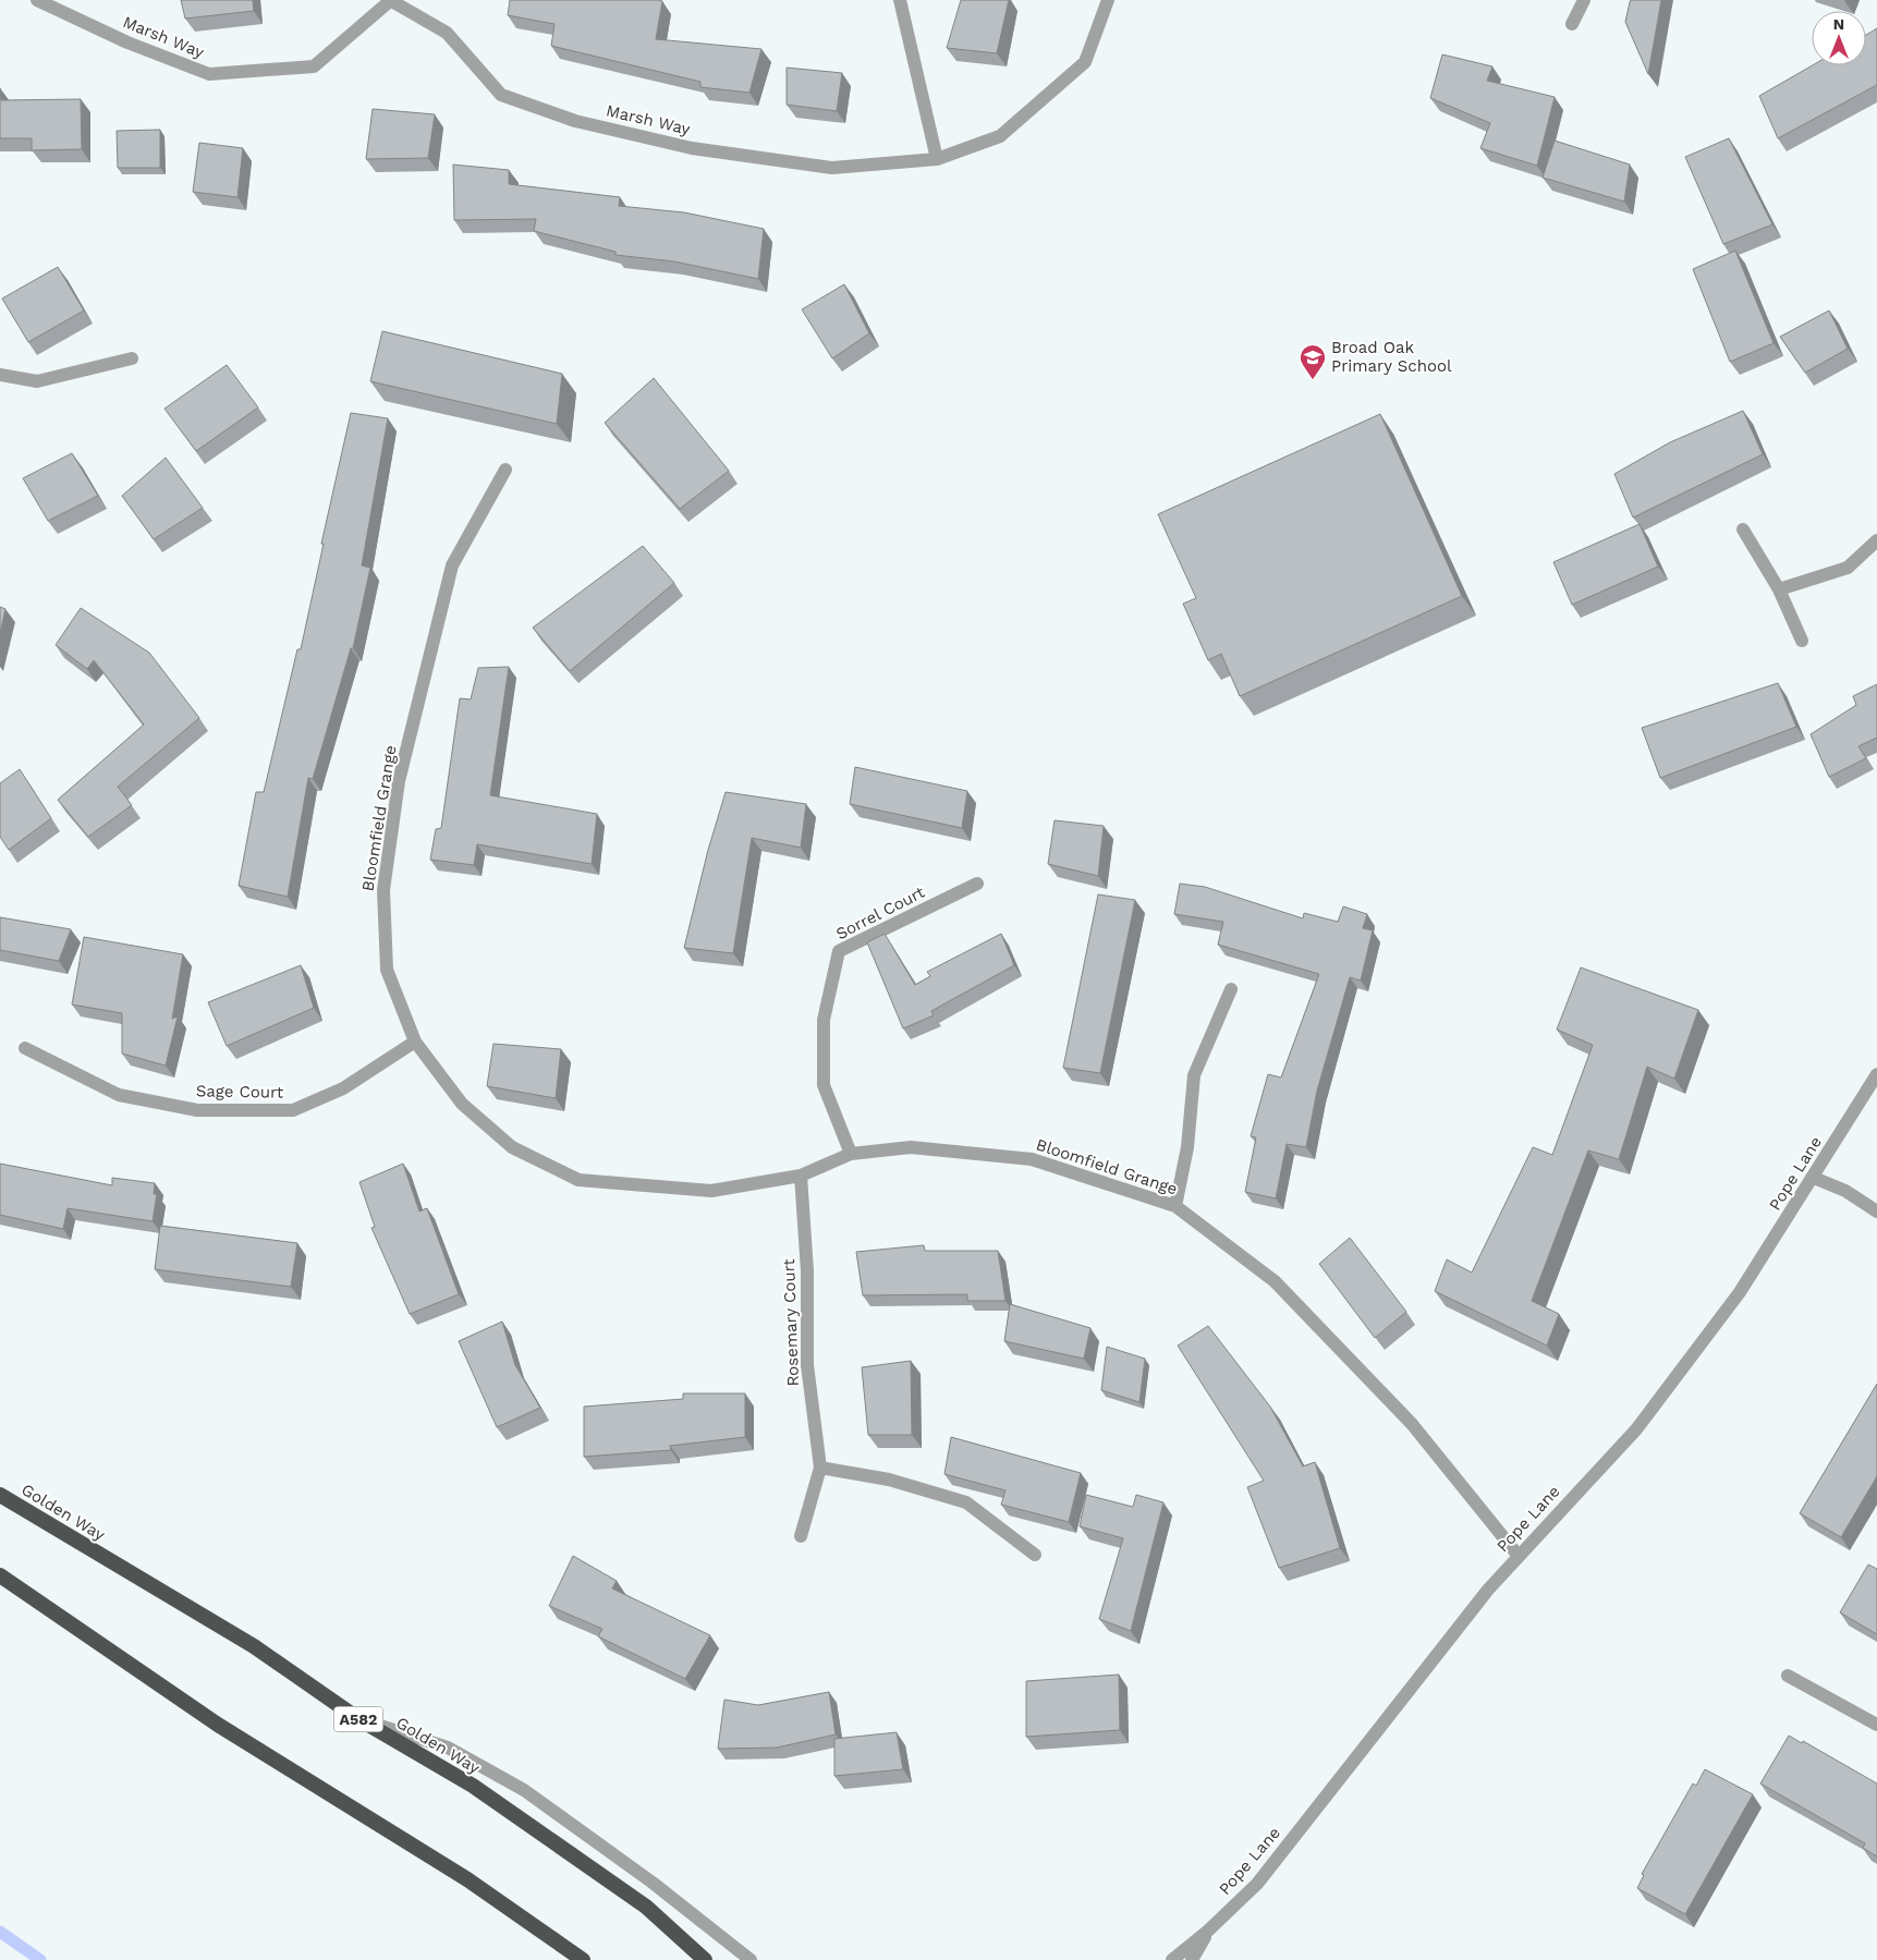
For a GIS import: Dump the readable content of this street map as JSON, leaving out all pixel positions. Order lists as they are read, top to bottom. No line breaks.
{"streets":{"highway":["Golden Way","A582"],"street":["Marsh Way","Bloomfield Grange","Sorrel Court","Sage Court","Pope Lane","Rosemary Court"]},"crossings":[["Bloomfield Grange","Sorrel Court"],["Bloomfield Grange","Sage Court"],["Bloomfield Grange","Pope Lane"],["Bloomfield Grange","Rosemary Court"]],"places":{"school or university":["Broad Oak Primary School"]},"north":"top"}
